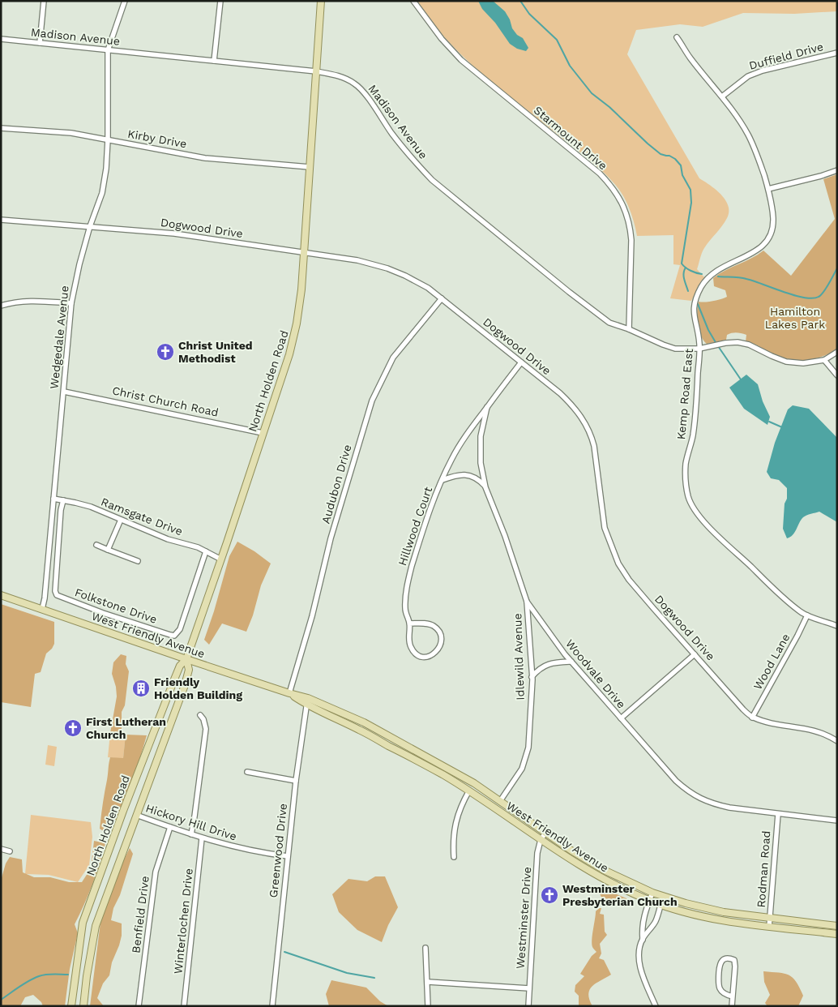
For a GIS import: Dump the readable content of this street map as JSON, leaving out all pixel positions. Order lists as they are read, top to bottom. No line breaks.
{"streets":{"main road":["North Holden Road","West Friendly Avenue"],"street":["Madison Avenue","Duffield Drive","Starmount Drive","Kirby Drive","Dogwood Drive","Wedgedale Avenue","Kemp Road East","Christ Church Road","Audubon Drive","Ramsgate Drive","Hillwood Court","Folkstone Drive","Idlewild Avenue","Wood Lane","Woodvale Drive","Hickory Hill Drive","Greenwood Drive","Rodman Road","Benfield Drive","Westminster Drive","Winterlochen Drive"]},"crossings":[["Madison Avenue","Starmount Drive"],["Madison Avenue","Wedgedale Avenue"],["Madison Avenue","North Holden Road"],["Madison Avenue","Kemp Road East"],["Duffield Drive","Kemp Road East"],["Kirby Drive","Wedgedale Avenue"],["Kirby Drive","North Holden Road"],["Dogwood Drive","Wedgedale Avenue"],["Dogwood Drive","North Holden Road"],["Dogwood Drive","Audubon Drive"],["Dogwood Drive","Hillwood Court"],["Dogwood Drive","Wood Lane"],["Wedgedale Avenue","Christ Church Road"],["Wedgedale Avenue","Ramsgate Drive"],["Wedgedale Avenue","West Friendly Avenue"],["North Holden Road","Christ Church Road"],["North Holden Road","Ramsgate Drive"],["North Holden Road","West Friendly Avenue"],["North Holden Road","Hickory Hill Drive"],["Kemp Road East","Wood Lane"],["Audubon Drive","West Friendly Avenue"],["Ramsgate Drive","Folkstone Drive"],["Hillwood Court","Woodvale Drive"],["West Friendly Avenue","Idlewild Avenue"],["West Friendly Avenue","Greenwood Drive"],["West Friendly Avenue","Rodman Road"],["West Friendly Avenue","Westminster Drive"],["Idlewild Avenue","Woodvale Drive"],["Woodvale Drive","Rodman Road"],["Hickory Hill Drive","Greenwood Drive"],["Hickory Hill Drive","Benfield Drive"],["Hickory Hill Drive","Winterlochen Drive"]],"parks":["Hamilton Lakes Park"],"places":{"church":["Christ United Methodist","First Lutheran Church","Westminster Presbyterian Church"],"building":["Friendly Holden Building"]}}
